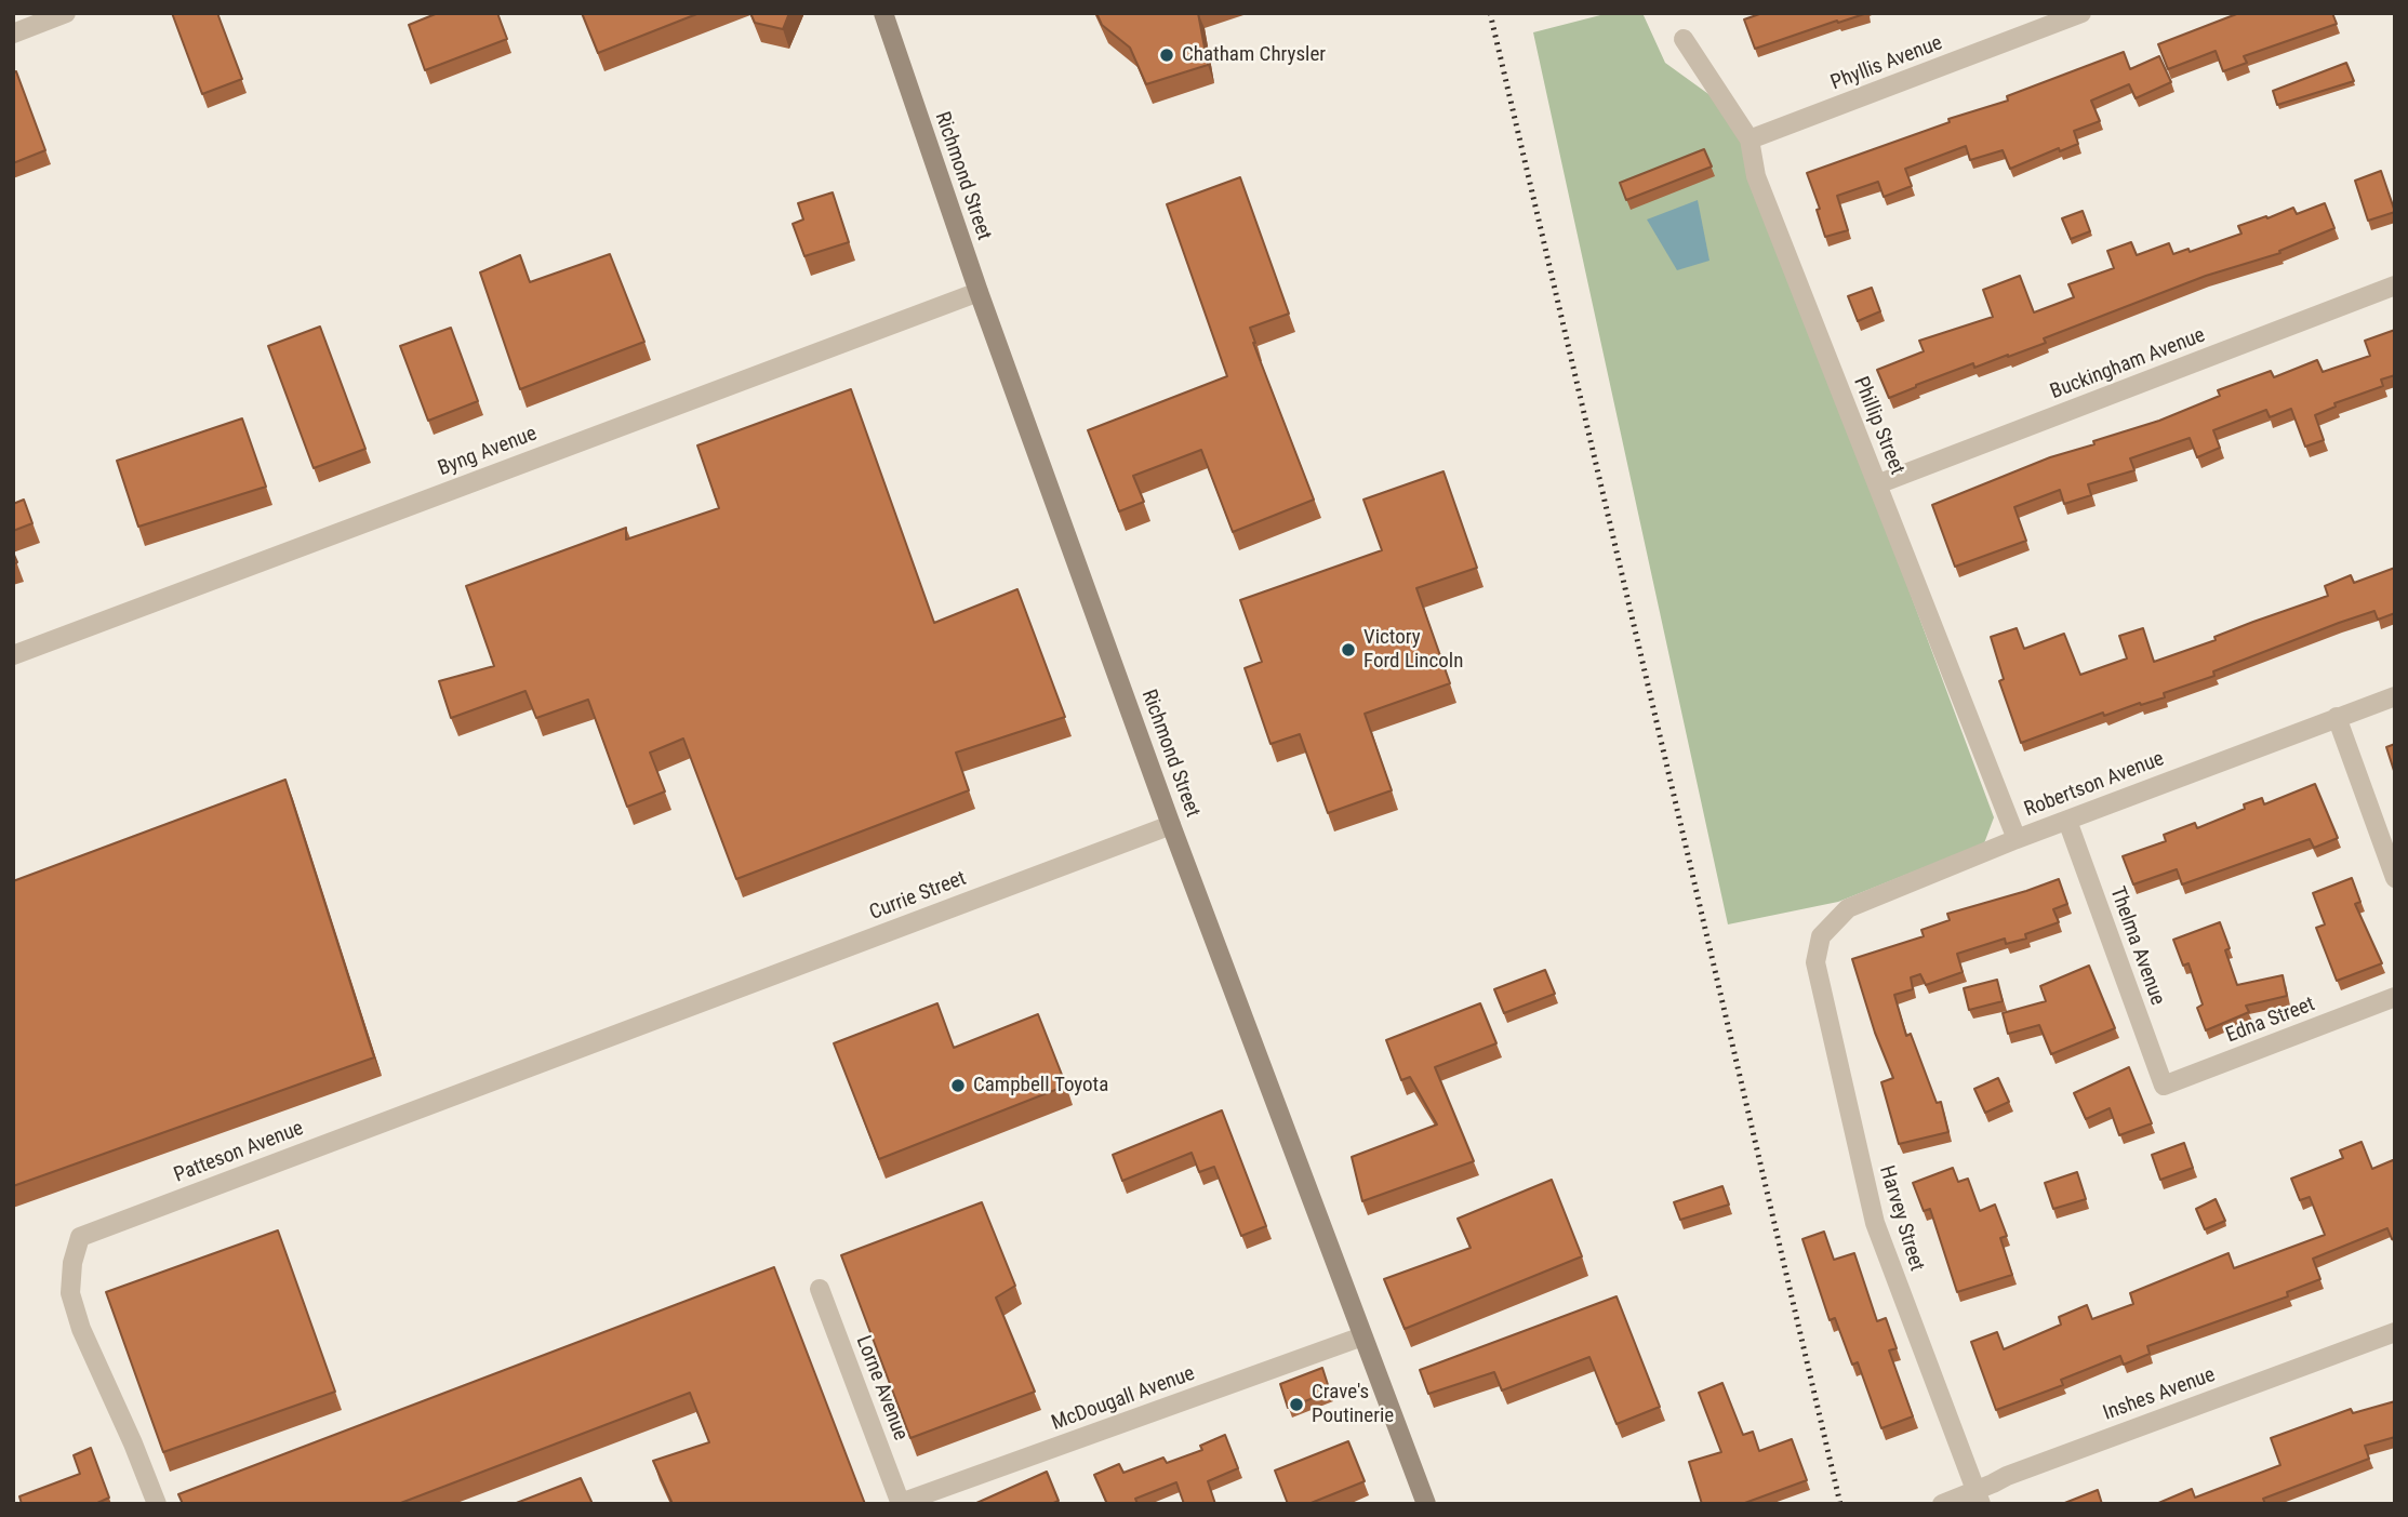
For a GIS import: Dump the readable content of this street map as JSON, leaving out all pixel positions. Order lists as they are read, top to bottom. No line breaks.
{"streets":{"main road":["Richmond Street"],"street":["Phyllis Avenue","Buckingham Avenue","Phillip Street","Byng Avenue","Robertson Avenue","Currie Street","Thelma Avenue","Edna Street","Patteson Avenue","Harvey Street","Lorne Avenue","Inshes Avenue","McDougall Avenue"]},"crossings":[["Phyllis Avenue","Phillip Street"],["Richmond Street","Byng Avenue"],["Richmond Street","Currie Street"],["Richmond Street","McDougall Avenue"],["Buckingham Avenue","Phillip Street"],["Phillip Street","Robertson Avenue"],["Robertson Avenue","Thelma Avenue"],["Robertson Avenue","Harvey Street"],["Currie Street","Patteson Avenue"],["Thelma Avenue","Edna Street"],["Harvey Street","Inshes Avenue"],["Lorne Avenue","McDougall Avenue"]],"places":["Chatham Chrysler","Victory Ford Lincoln","Campbell Toyota","Crave's Poutinerie"]}
